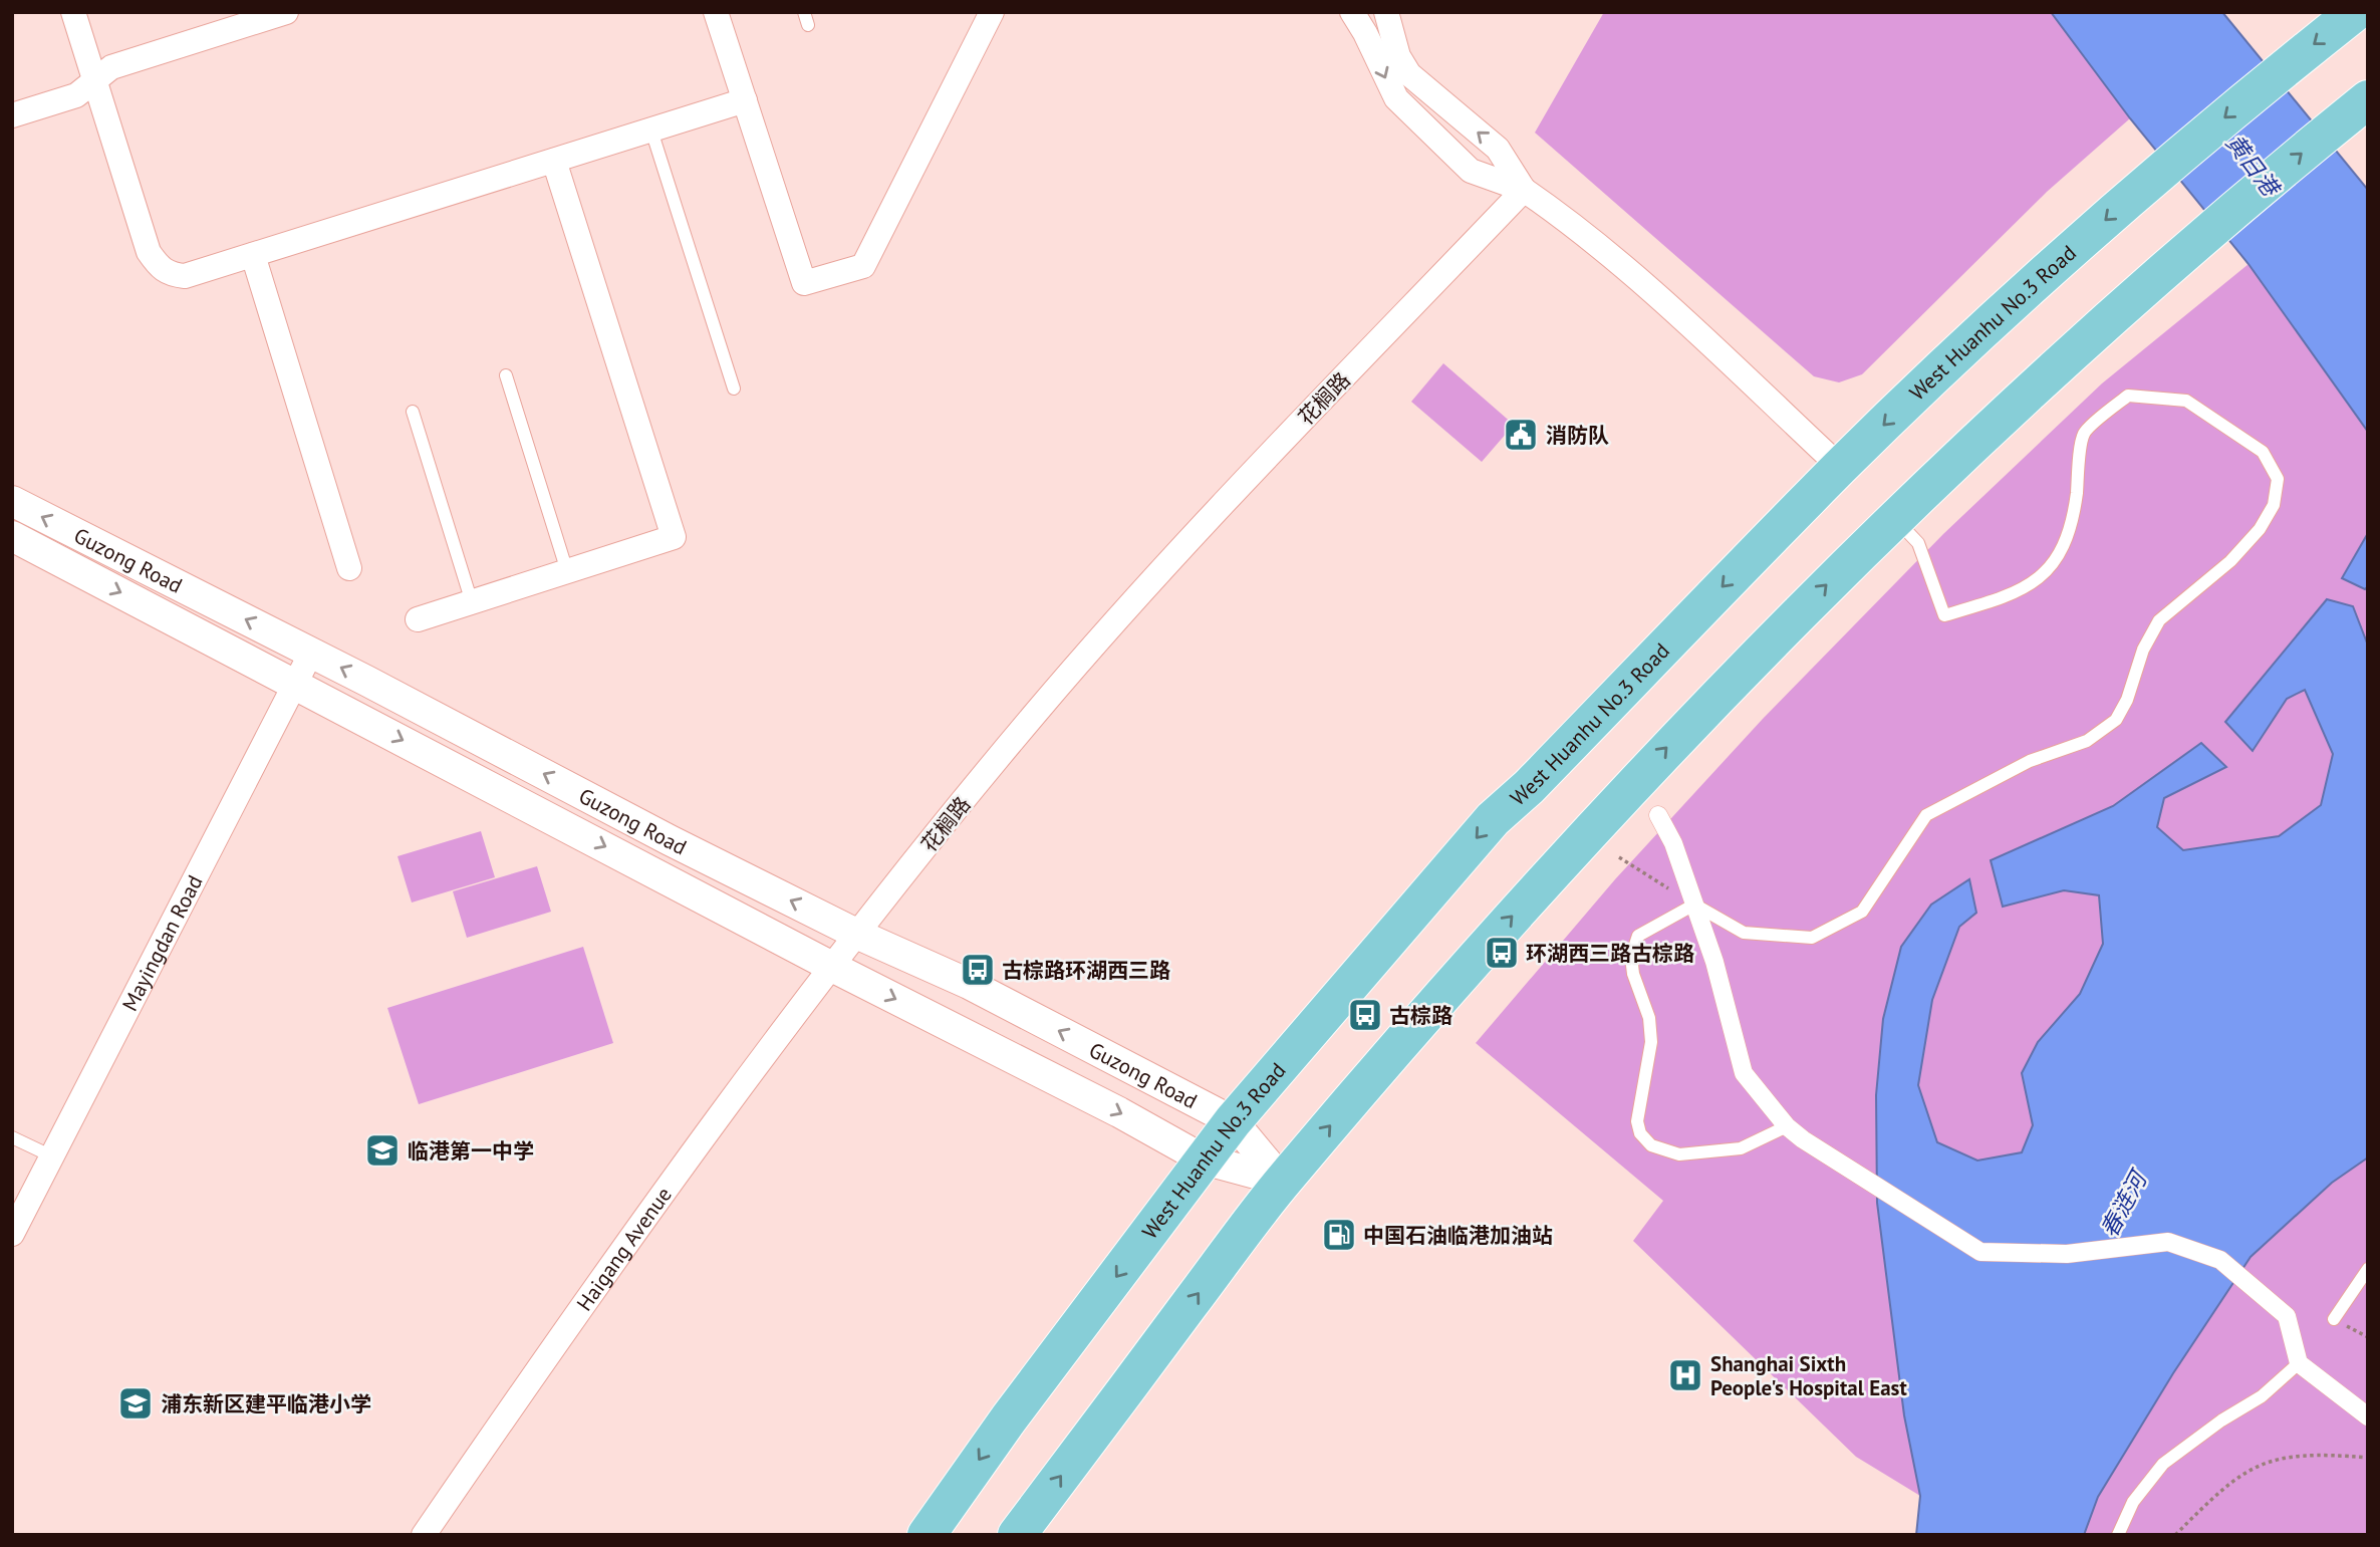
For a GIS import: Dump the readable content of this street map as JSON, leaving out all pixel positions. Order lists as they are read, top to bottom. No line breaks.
{"streets":{"main road":["West Huanhu No.3 Road"],"street":["花榈路","Guzong Road","Mayingdan Road","Haigang Avenue"]},"crossings":[["West Huanhu No.3 Road","Guzong Road"],["花榈路","Guzong Road"],["花榈路","Haigang Avenue"],["Guzong Road","Mayingdan Road"],["Guzong Road","Haigang Avenue"]],"water":["黄日港","春涟河"],"places":{"public building":["消防队"],"bus stop":["环湖西三路古棕路","古棕路环湖西三路","古棕路"],"school or university":["临港第一中学","浦东新区建平临港小学"],"fuel station":["中国石油临港加油站"],"hospital":["Shanghai Sixth People's Hospital East"]}}
